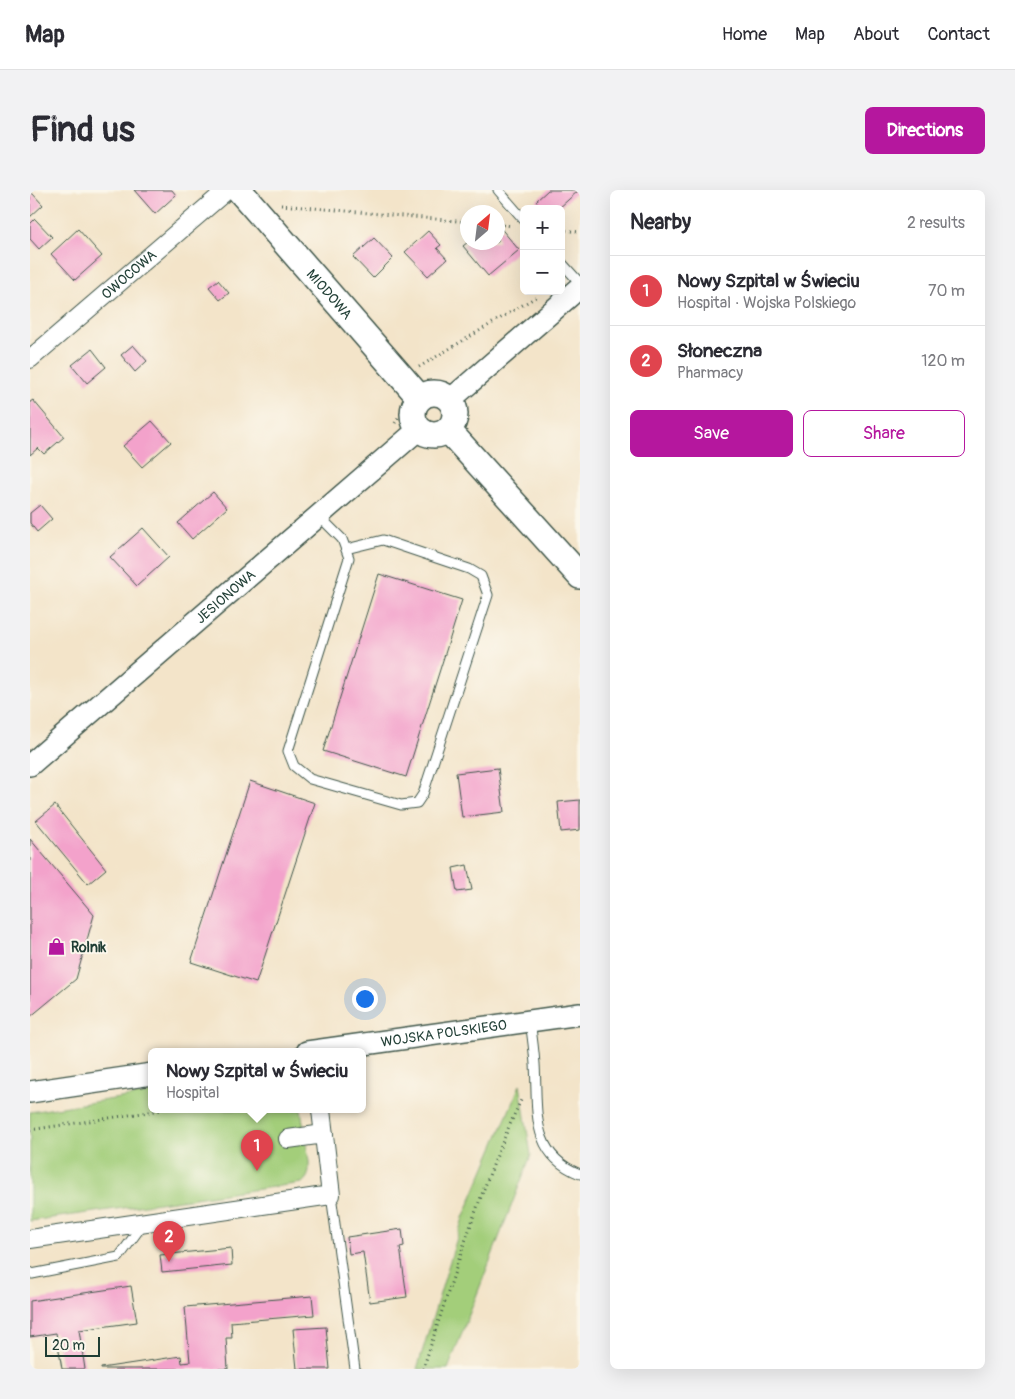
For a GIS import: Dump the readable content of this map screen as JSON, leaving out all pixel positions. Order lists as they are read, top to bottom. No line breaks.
{"streets":{"main road":["MIODOWA"],"street":["OWOCOWA","JESIONOWA","WOJSKA POLSKIEGO"]},"crossings":[["MIODOWA","JESIONOWA"]],"places":{"shop":["Rolnik"]},"scale_bar":"20 m","north":"top right","page":{"header":"Map","nav":["Home","Map","About","Contact"],"buttons":["Directions",["Save","Share"]],"title":"Find us","heading":["Nearby","2 results"],"map_buttons":["+","−"],"list":[{"mark":"1","name":"Nowy Szpital w Świeciu","note":"Hospital · Wojska Polskiego","value":"70 m"},{"mark":"2","name":"Słoneczna","note":"Pharmacy","value":"120 m"}],"popup":["Nowy Szpital w Świeciu","Hospital"],"pins":["1","2"],"scale":"20 m"}}
